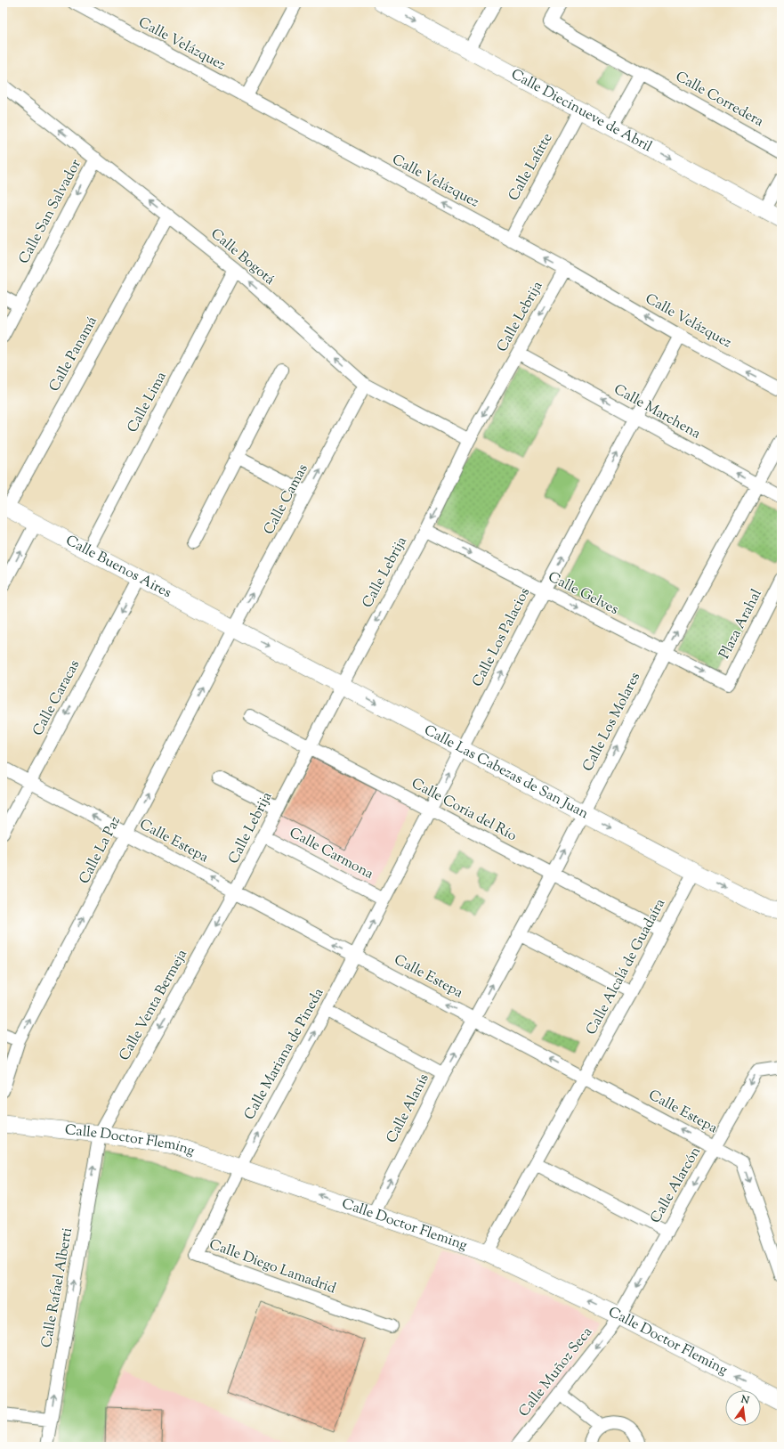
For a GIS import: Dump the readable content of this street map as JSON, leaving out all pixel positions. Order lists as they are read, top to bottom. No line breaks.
{"streets":{"street":["Calle Velázquez","Calle Corredera","Calle Diecinueve de Abril","Calle Lafitte","Calle San Salvador","Calle Bogotá","Calle Lebrija","Calle Panamá","Calle Lima","Calle Marchena","Calle Camas","Calle Buenos Aires","Calle Gelves","Plaza Arahal","Calle Los Palacios","Calle Caracas","Calle Los Molares","Calle Las Cabezas de San Juan","Calle Coria del Río","Calle Estepa","Calle La Paz","Calle Carmona","Calle Alcalá de Guadaíra","Calle Venta Bermeja","Calle Mariana de Pineda","Calle Alanís","Calle Doctor Fleming","Calle Alarcón","Calle Diego Lamadrid","Calle Rafael Alberti","Calle Muñoz Seca"]},"crossings":[["Calle Velázquez","Calle Lafitte"],["Calle Velázquez","Calle Lebrija"],["Calle Velázquez","Calle Los Palacios"],["Calle Diecinueve de Abril","Calle Lafitte"],["Calle San Salvador","Calle Bogotá"],["Calle Bogotá","Calle Lebrija"],["Calle Bogotá","Calle Panamá"],["Calle Bogotá","Calle Lima"],["Calle Bogotá","Calle Camas"],["Calle Lebrija","Calle Marchena"],["Calle Lebrija","Calle Gelves"],["Calle Lebrija","Calle Las Cabezas de San Juan"],["Calle Lebrija","Calle Coria del Río"],["Calle Lebrija","Calle Estepa"],["Calle Lebrija","Calle Carmona"],["Calle Lebrija","Calle Venta Bermeja"],["Calle Panamá","Calle Buenos Aires"],["Calle Lima","Calle Buenos Aires"],["Calle Marchena","Calle Los Palacios"],["Calle Marchena","Calle Los Molares"],["Calle Camas","Calle Buenos Aires"],["Calle Camas","Calle Las Cabezas de San Juan"],["Calle Camas","Calle La Paz"],["Calle Buenos Aires","Calle Caracas"],["Calle Buenos Aires","Calle Las Cabezas de San Juan"],["Calle Buenos Aires","Calle La Paz"],["Calle Gelves","Plaza Arahal"],["Calle Gelves","Calle Los Palacios"],["Calle Gelves","Calle Los Molares"],["Calle Los Palacios","Calle Las Cabezas de San Juan"],["Calle Los Palacios","Calle Coria del Río"],["Calle Los Palacios","Calle Estepa"],["Calle Los Palacios","Calle Carmona"],["Calle Los Palacios","Calle Mariana de Pineda"],["Calle Caracas","Calle Estepa"],["Calle Los Molares","Calle Las Cabezas de San Juan"],["Calle Los Molares","Calle Coria del Río"],["Calle Los Molares","Calle Estepa"],["Calle Los Molares","Calle Alanís"],["Calle Las Cabezas de San Juan","Calle La Paz"],["Calle Las Cabezas de San Juan","Calle Alcalá de Guadaíra"],["Calle Coria del Río","Calle Alcalá de Guadaíra"],["Calle Estepa","Calle La Paz"],["Calle Estepa","Calle Alcalá de Guadaíra"],["Calle Estepa","Calle Venta Bermeja"],["Calle Estepa","Calle Mariana de Pineda"],["Calle Estepa","Calle Alanís"],["Calle Estepa","Calle Alarcón"],["Calle Alcalá de Guadaíra","Calle Doctor Fleming"],["Calle Venta Bermeja","Calle Doctor Fleming"],["Calle Venta Bermeja","Calle Rafael Alberti"],["Calle Mariana de Pineda","Calle Doctor Fleming"],["Calle Mariana de Pineda","Calle Diego Lamadrid"],["Calle Alanís","Calle Doctor Fleming"],["Calle Doctor Fleming","Calle Alarcón"],["Calle Doctor Fleming","Calle Diego Lamadrid"],["Calle Doctor Fleming","Calle Rafael Alberti"],["Calle Doctor Fleming","Calle Muñoz Seca"],["Calle Alarcón","Calle Muñoz Seca"]],"one_way":["Calle Velázquez","Calle Diecinueve de Abril","Calle San Salvador","Calle Bogotá","Calle Lebrija","Calle Marchena","Calle Gelves","Calle Los Palacios","Calle Caracas","Calle Los Molares","Calle La Paz","Calle Venta Bermeja","Calle Mariana de Pineda","Calle Alanís","Calle Alarcón","Calle Rafael Alberti","Calle Muñoz Seca"],"north":"top"}
